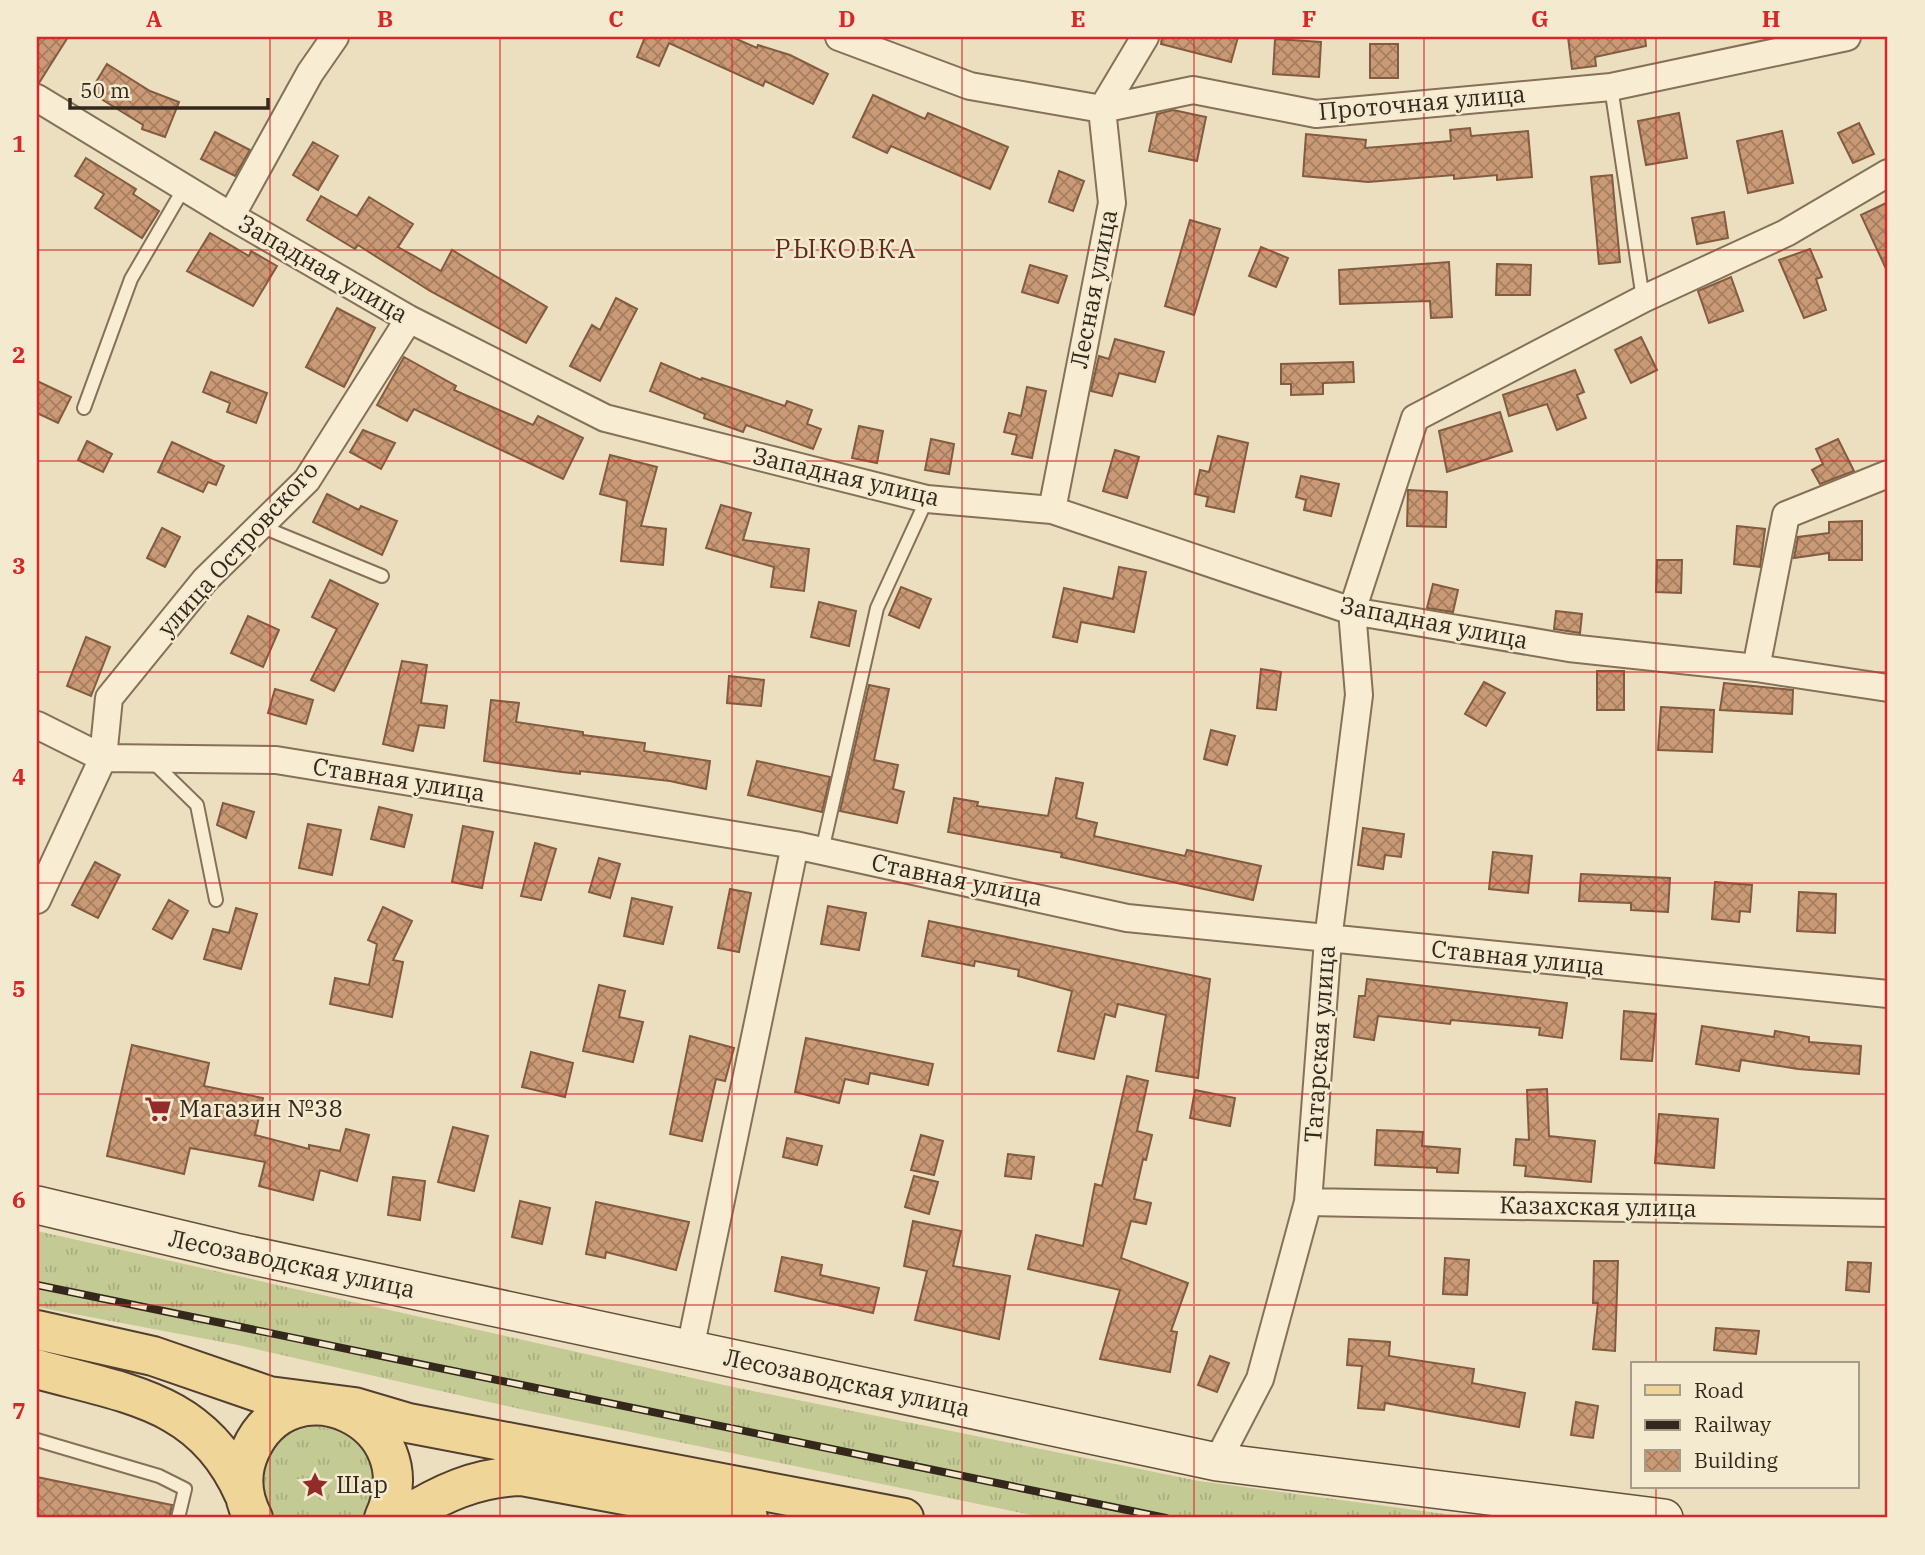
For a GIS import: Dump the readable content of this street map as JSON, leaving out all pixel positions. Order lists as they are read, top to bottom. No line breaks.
{"streets":{"street":["Проточная улица","Западная улица","Лесная улица","улица Островского","Ставная улица","Татарская улица","Казахская улица","Лесозаводская улица"]},"crossings":[["Проточная улица","Лесная улица"],["Западная улица","Лесная улица"],["Западная улица","улица Островского"],["Западная улица","Татарская улица"],["улица Островского","Ставная улица"],["Ставная улица","Татарская улица"],["Татарская улица","Казахская улица"],["Татарская улица","Лесозаводская улица"]],"districts":["РЫКОВКА"],"places":{"supermarket":["Магазин №38"],"place":["Шар"]},"legend":["Road","Railway","Building"],"scale_bar":"50 m","grid":{"columns":["A","B","C","D","E","F","G","H"],"rows":["1","2","3","4","5","6","7"]}}
